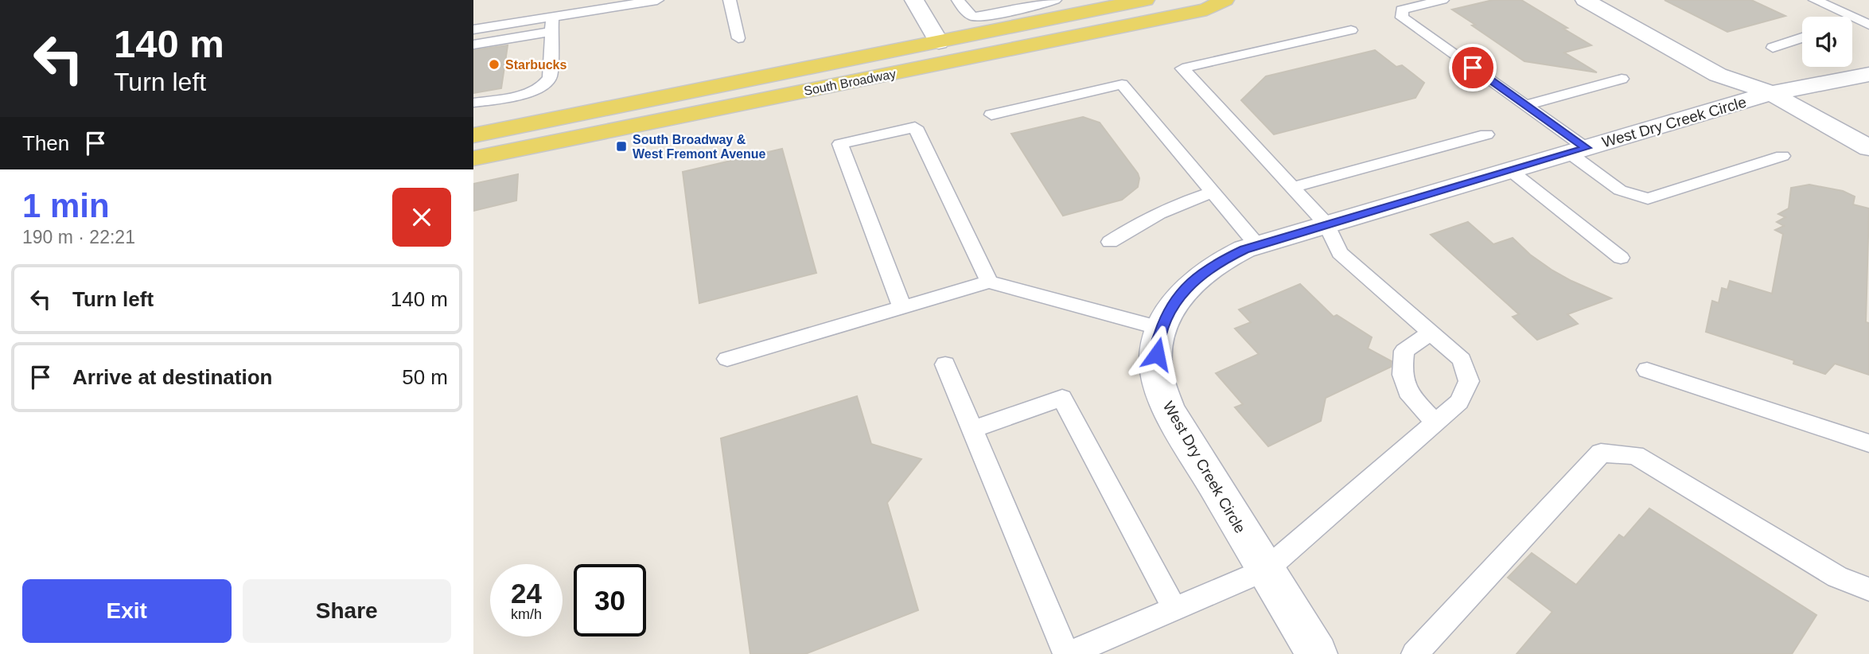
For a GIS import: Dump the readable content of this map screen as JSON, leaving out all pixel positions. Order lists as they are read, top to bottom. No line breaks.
{"streets":{"main road":["South Broadway"],"street":["West Dry Creek Circle"]},"places":{"other":["Starbucks"],"transit":["South Broadway & West Fremont Avenue"]},"page":{"turn":["140 m","Turn left"],"then":"Then","heading":["1 min","190 m · 22:21"],"list":[{"name":"Turn left","value":"140 m"},{"name":"Arrive at destination","value":"50 m"}],"speed":"24 km/h","limit":"30","buttons":["Exit","Share"]}}
